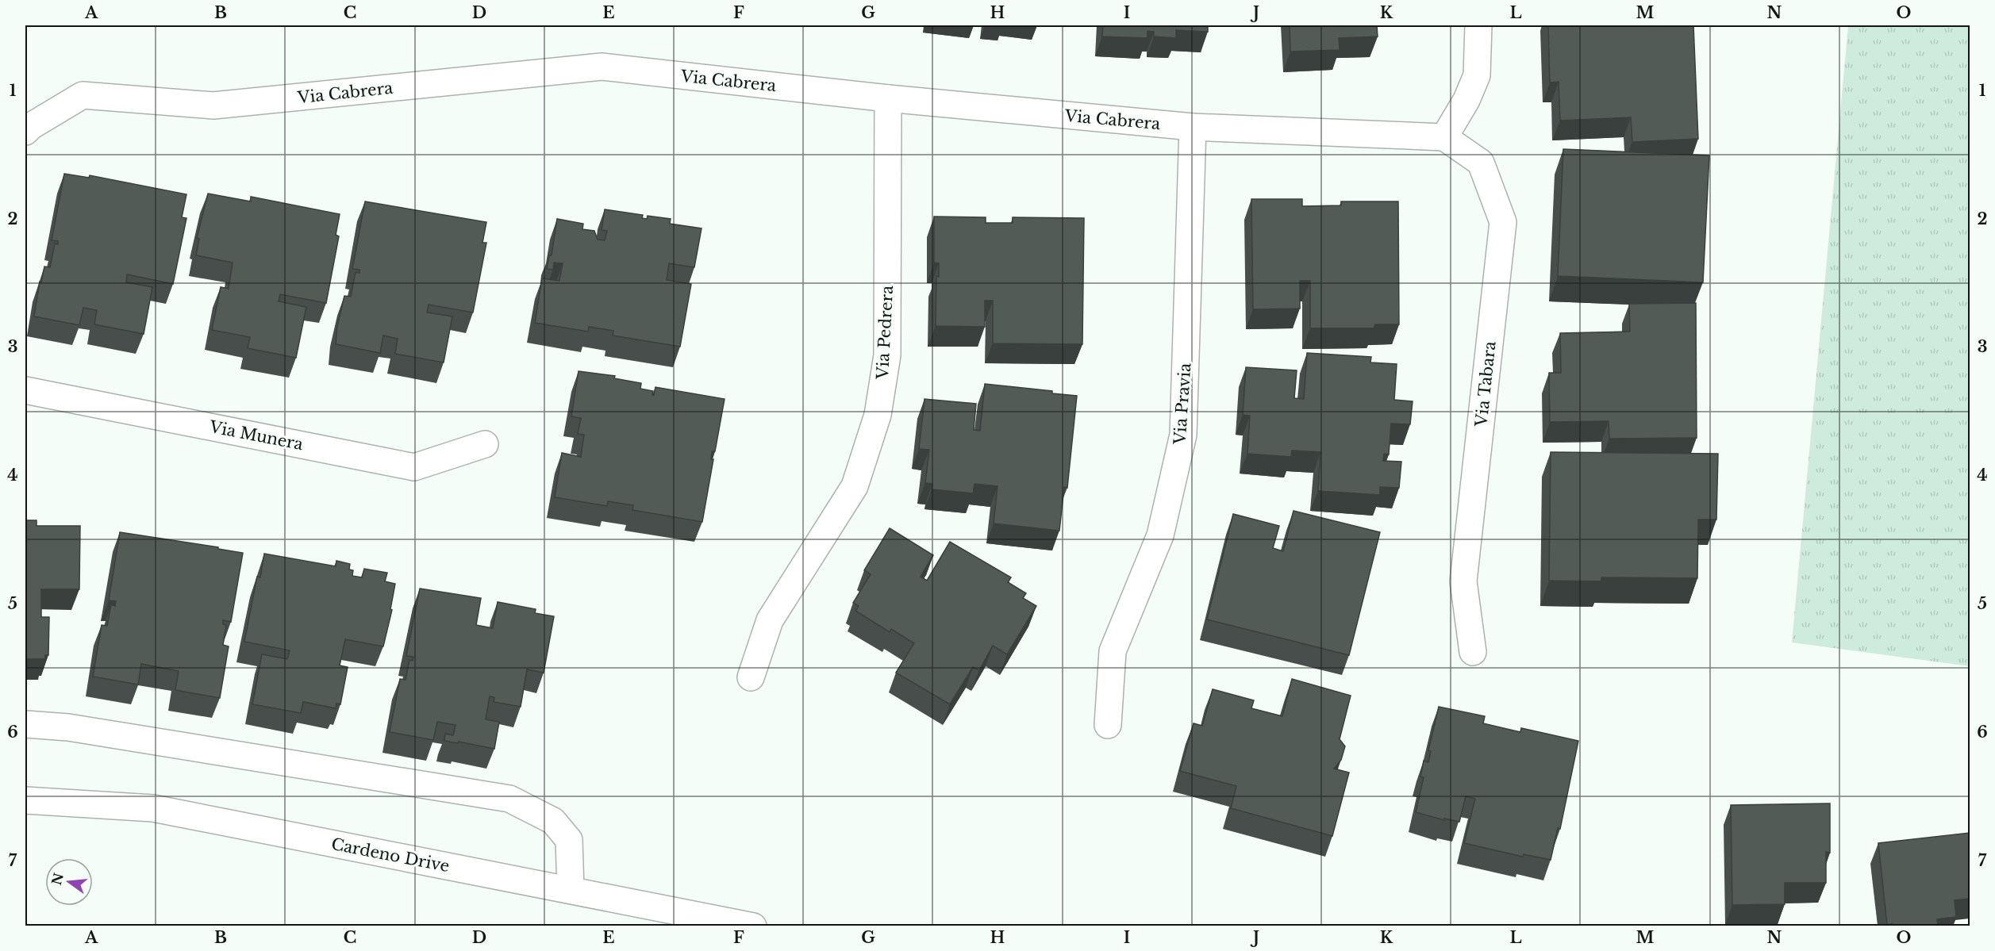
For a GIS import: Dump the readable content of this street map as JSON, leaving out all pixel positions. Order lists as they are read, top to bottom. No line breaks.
{"streets":{"street":["Via Cabrera","Via Pedrera","Via Tabara","Via Pravia","Via Munera","Cardeno Drive"]},"crossings":[["Via Cabrera","Via Pedrera"],["Via Cabrera","Via Tabara"],["Via Cabrera","Via Pravia"]],"north":"left","grid":{"columns":["A","B","C","D","E","F","G","H","I","J","K","L","M","N","O"],"rows":["1","2","3","4","5","6","7"]}}
